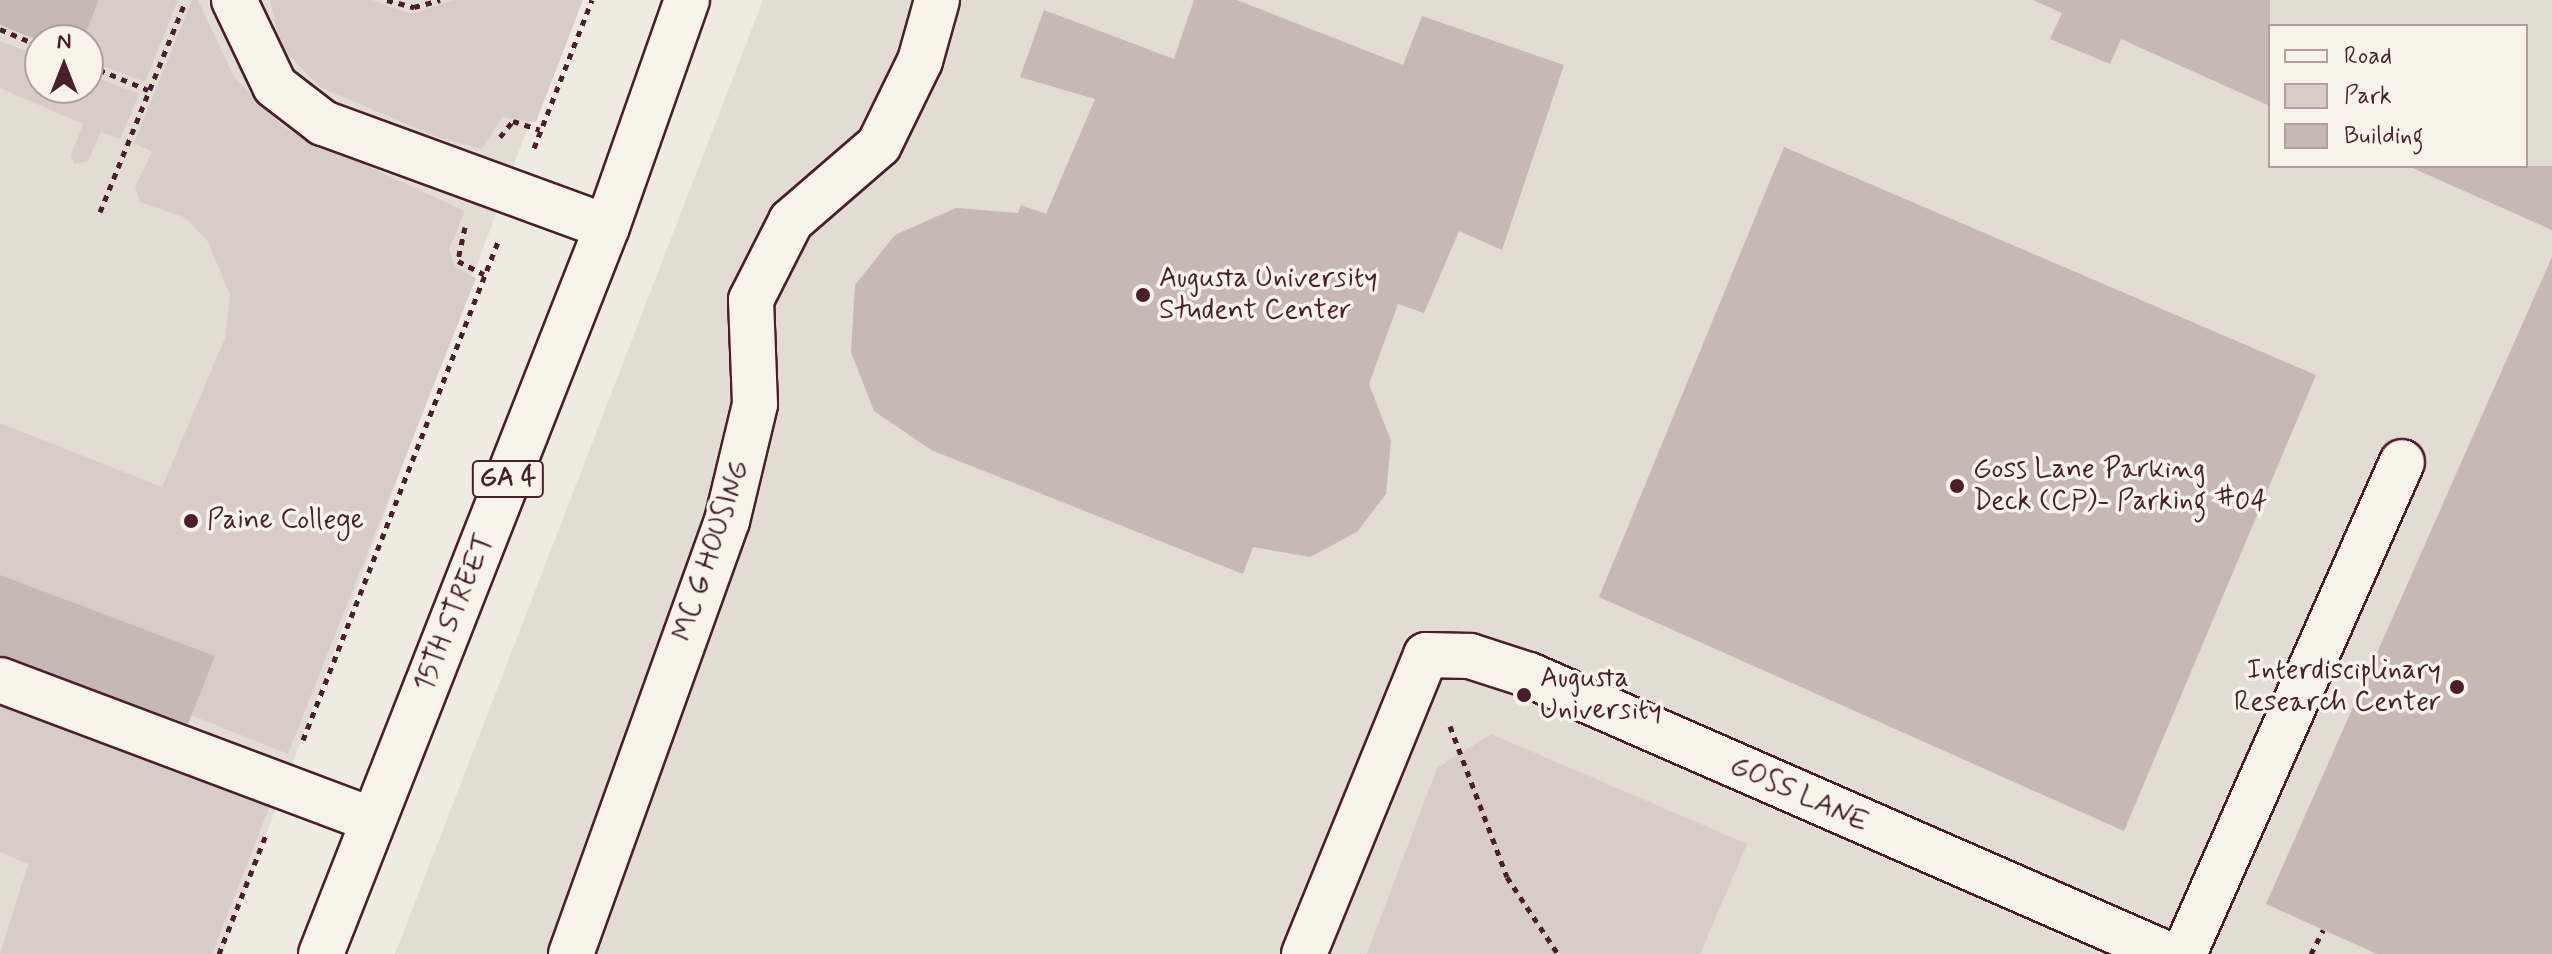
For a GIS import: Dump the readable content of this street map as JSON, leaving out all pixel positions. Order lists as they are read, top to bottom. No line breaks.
{"streets":{"street":["GA 4","MC G HOUSING","15TH STREET","GOSS LANE"]},"places":["Augusta University Student Center","Goss Lane Parking Deck (CP)- Parking #04","Paine College","Interdisciplinary Research Center","Augusta University"],"legend":["Road","Park","Building"],"north":"top"}
